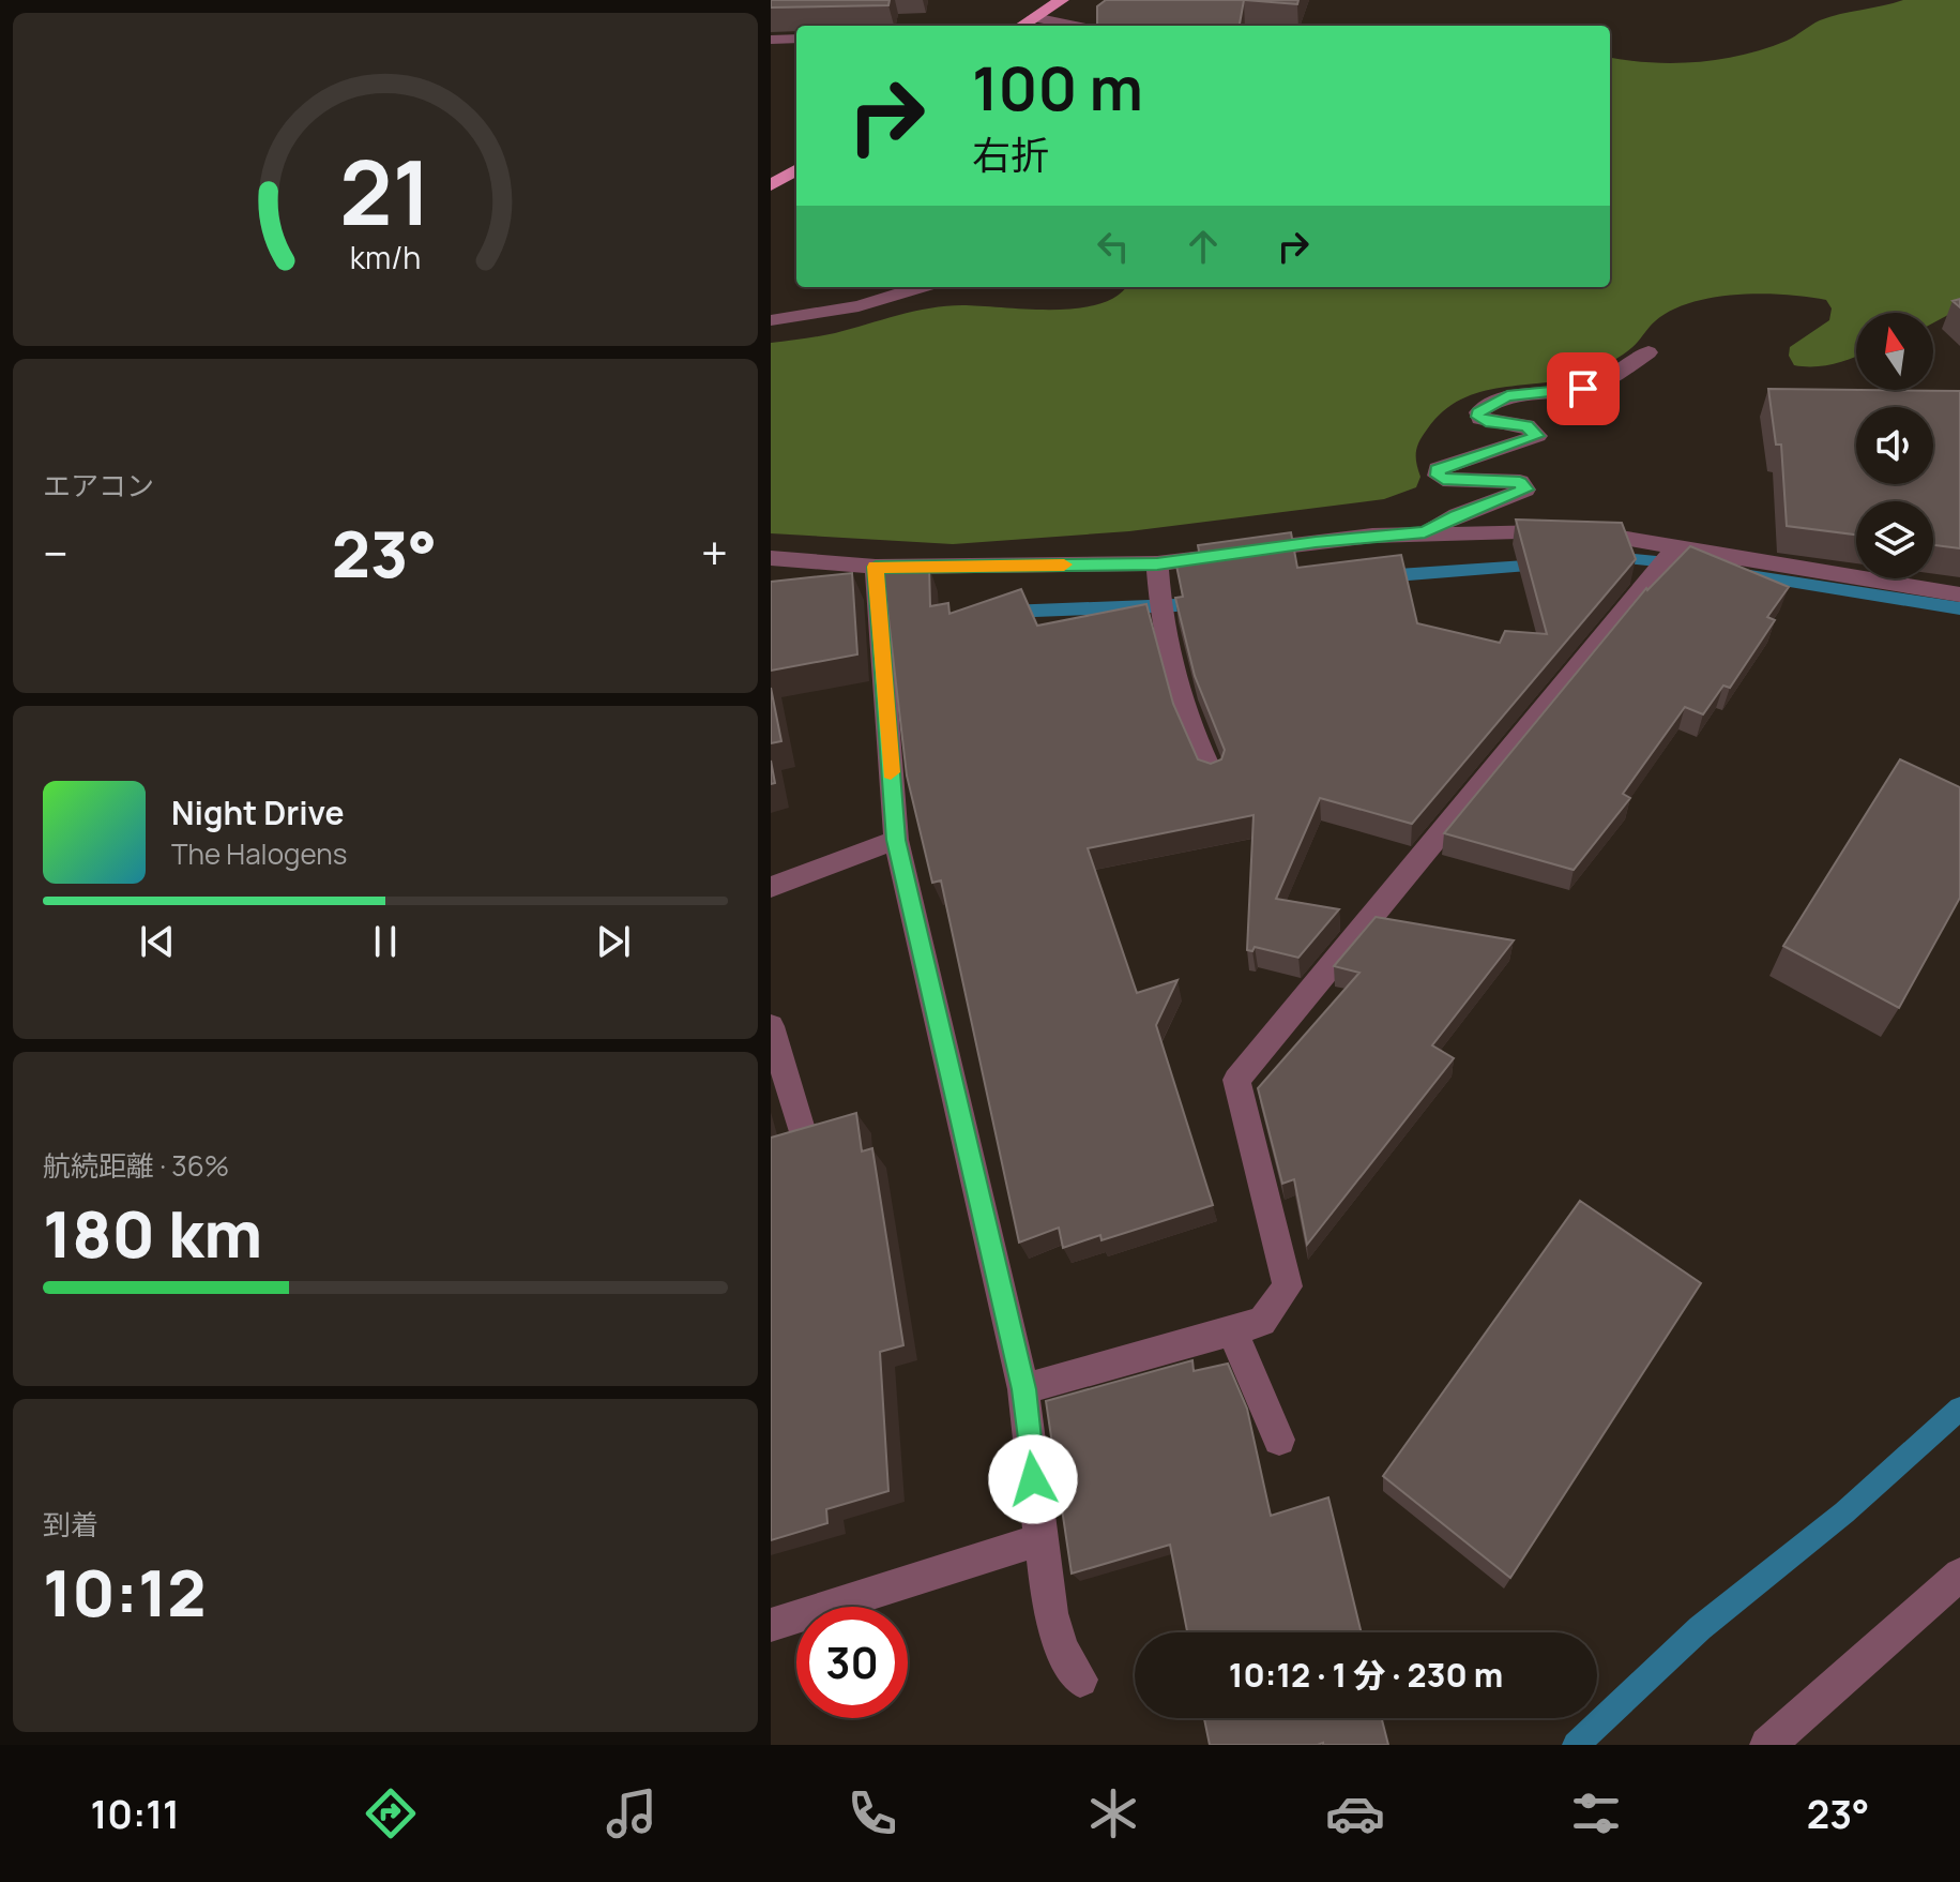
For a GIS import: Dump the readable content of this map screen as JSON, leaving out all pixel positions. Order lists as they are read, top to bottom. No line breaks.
{"north":"top","page":{"turn":["100 m","右折"],"tile":["エアコン",["航続距離 · 36%","180 km"],["到着","10:12"]],"heat":["−","23°","+"],"song":["Night Drive","The Halogens"],"limit":"30","trip":"10:12 · 1 分 · 230 m","tabs":["10:11","23°"],"gauge":["21","km/h"]}}
